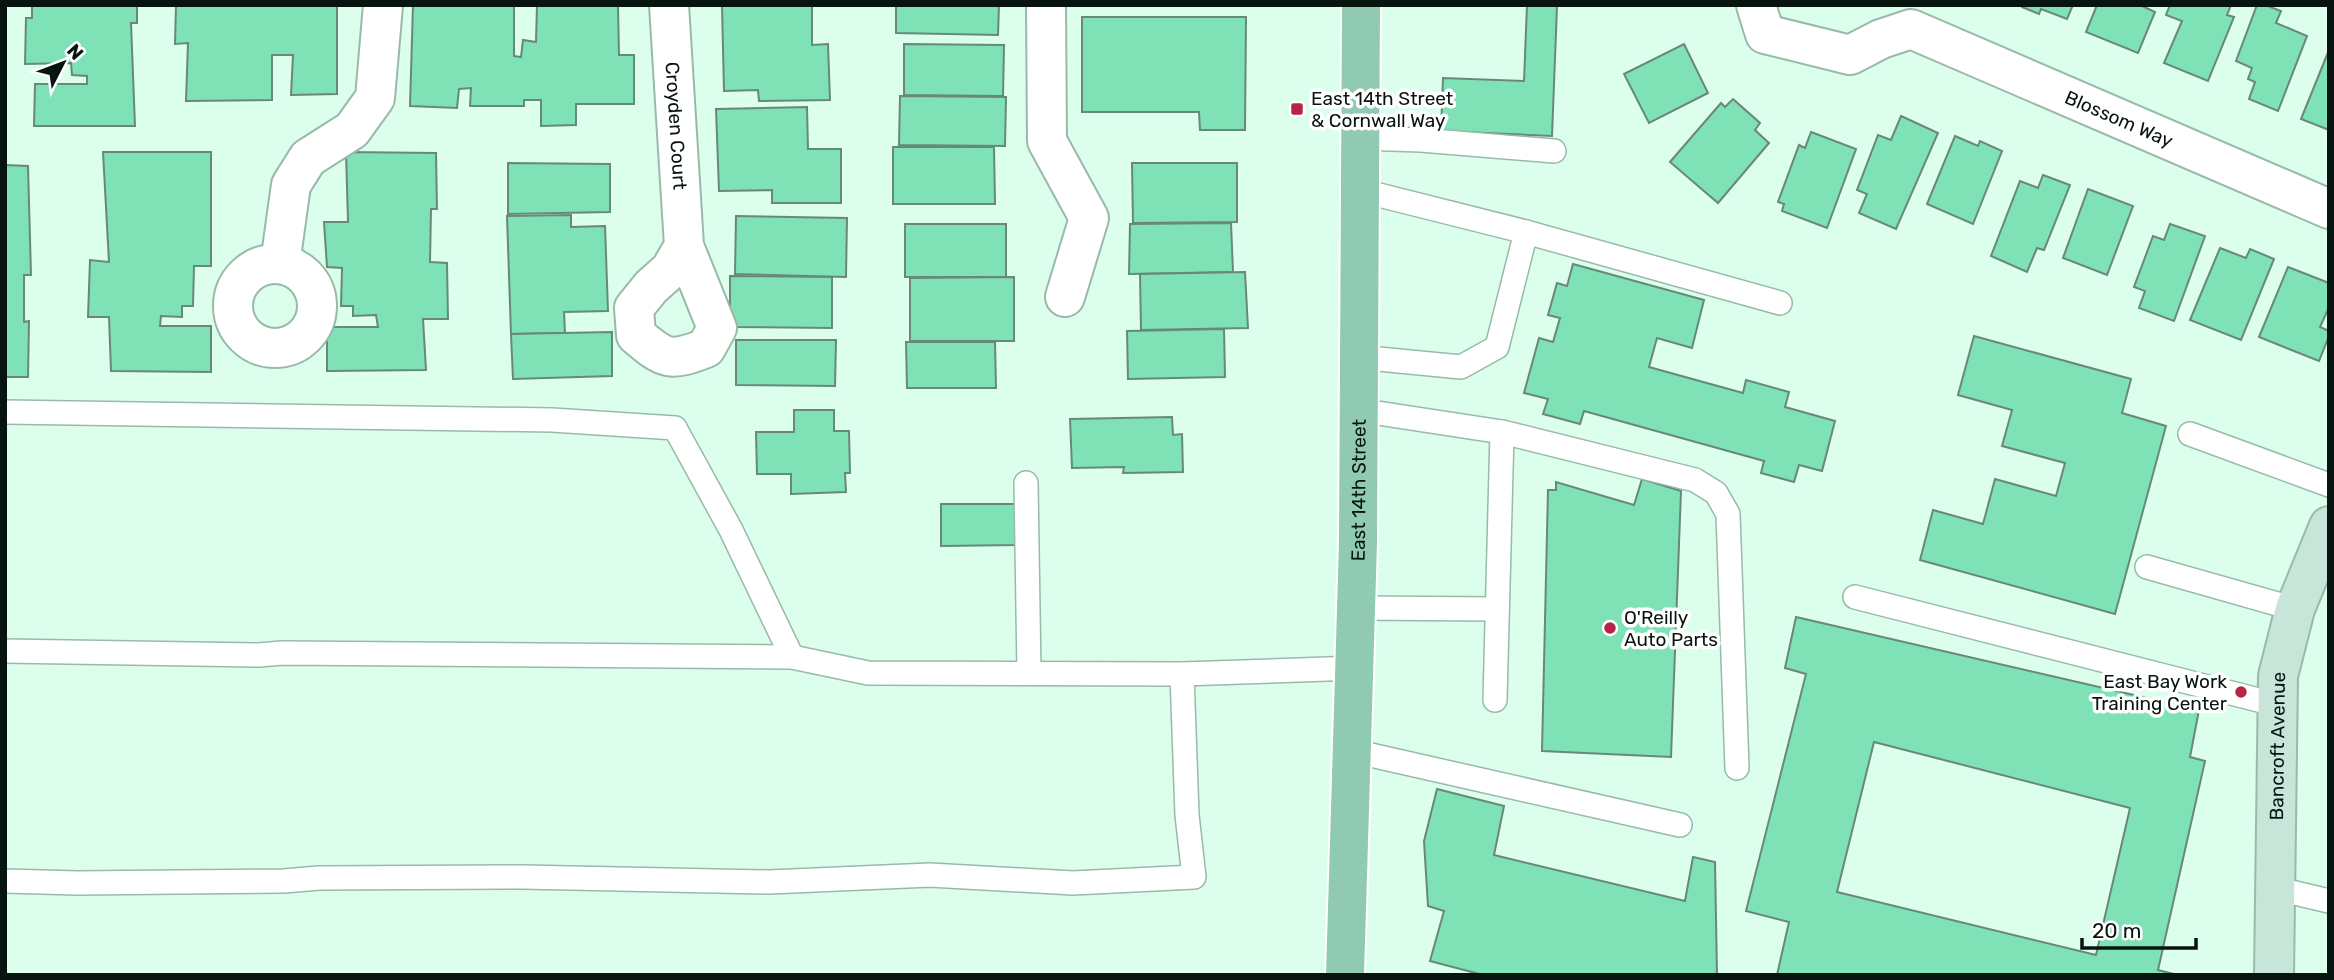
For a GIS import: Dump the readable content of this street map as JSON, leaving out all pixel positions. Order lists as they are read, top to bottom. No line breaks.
{"streets":{"main road":["East 14th Street","Bancroft Avenue"],"street":["Blossom Way","Croyden Court"]},"places":{"transit":["East 14th Street & Cornwall Way"],"other":["O'Reilly Auto Parts","East Bay Work Training Center"]},"scale_bar":"20 m","north":"top right"}
